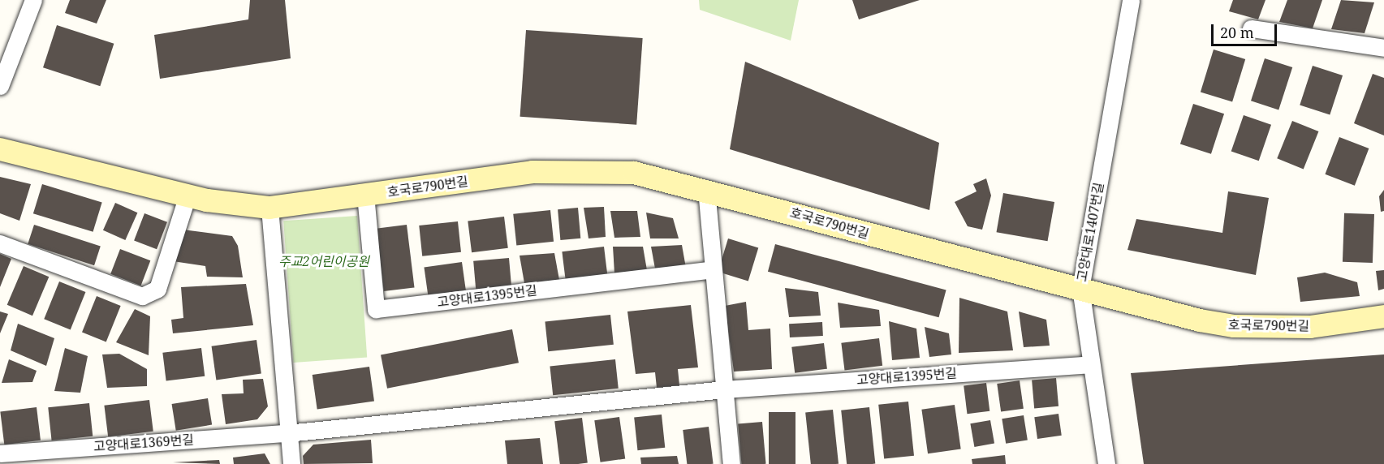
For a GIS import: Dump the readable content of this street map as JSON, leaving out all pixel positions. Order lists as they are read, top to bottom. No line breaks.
{"streets":{"street":["호국로790번길","고양대로1407번길","고양대로1395번길","고양대로1369번길"]},"crossings":[["호국로790번길","고양대로1407번길"],["호국로790번길","고양대로1395번길"],["고양대로1407번길","고양대로1395번길"],["고양대로1395번길","고양대로1369번길"]],"parks":["주교2어린이공원"],"scale_bar":"20 m"}
